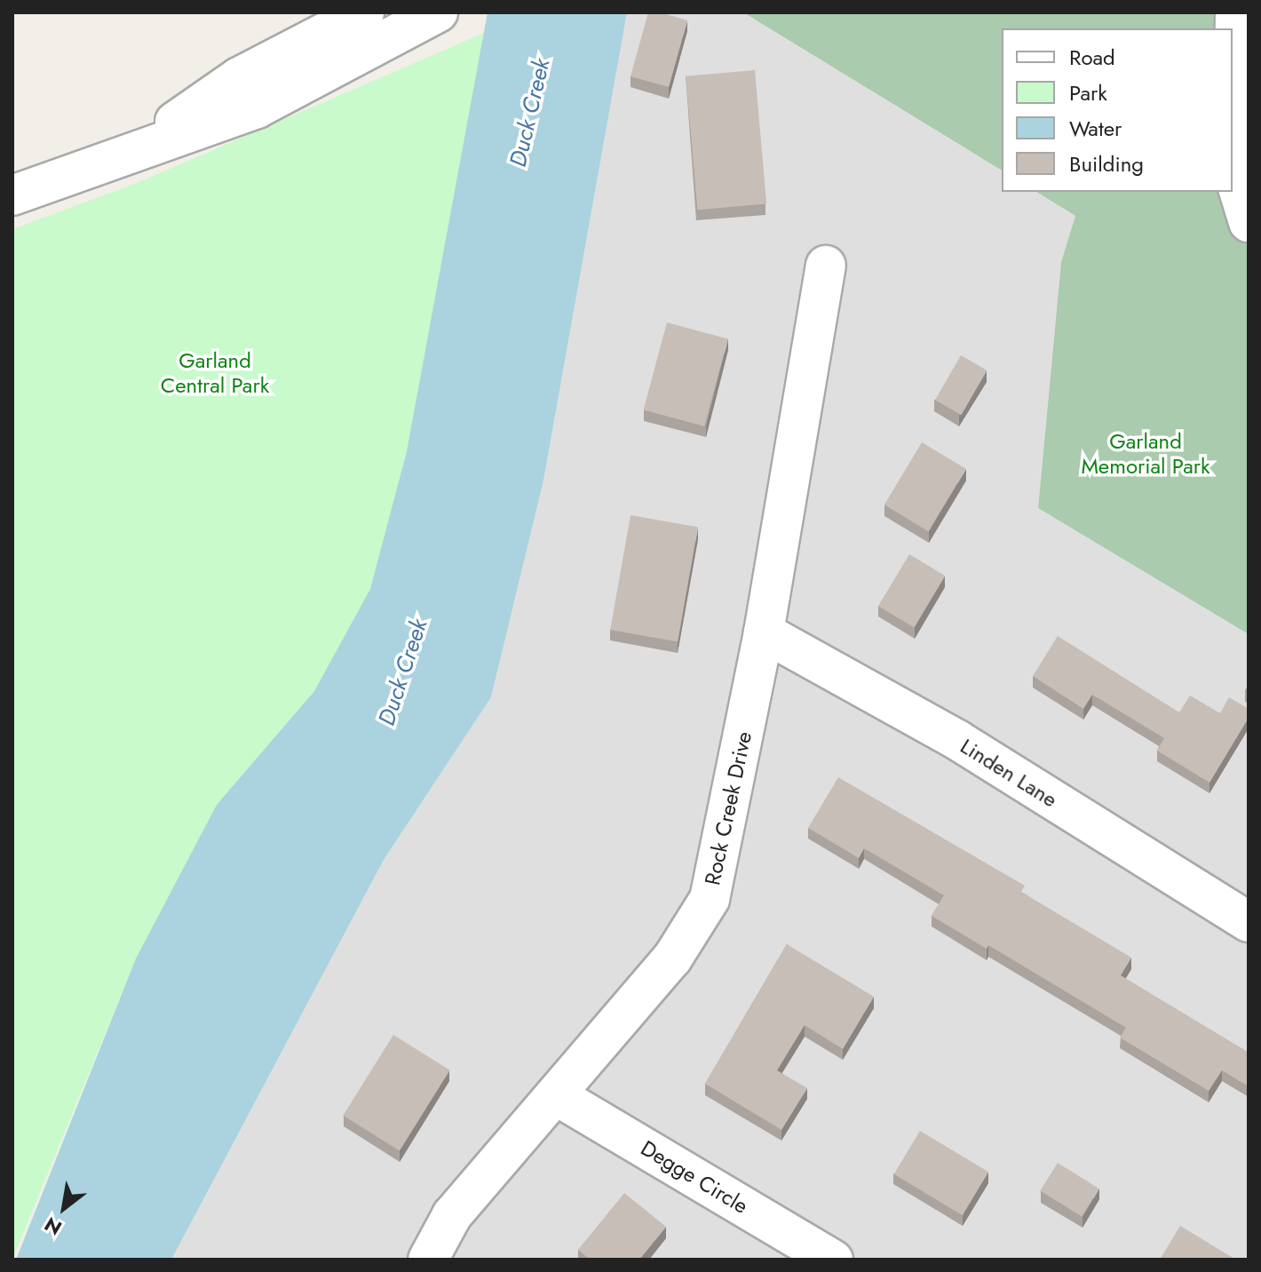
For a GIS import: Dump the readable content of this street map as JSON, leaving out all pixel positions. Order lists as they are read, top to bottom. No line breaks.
{"streets":{"street":["Linden Lane","Rock Creek Drive","Degge Circle"]},"crossings":[["Linden Lane","Rock Creek Drive"],["Rock Creek Drive","Degge Circle"]],"water":["Duck Creek"],"parks":["Garland Central Park","Garland Memorial Park"],"legend":["Road","Park","Water","Building"],"north":"bottom left"}
